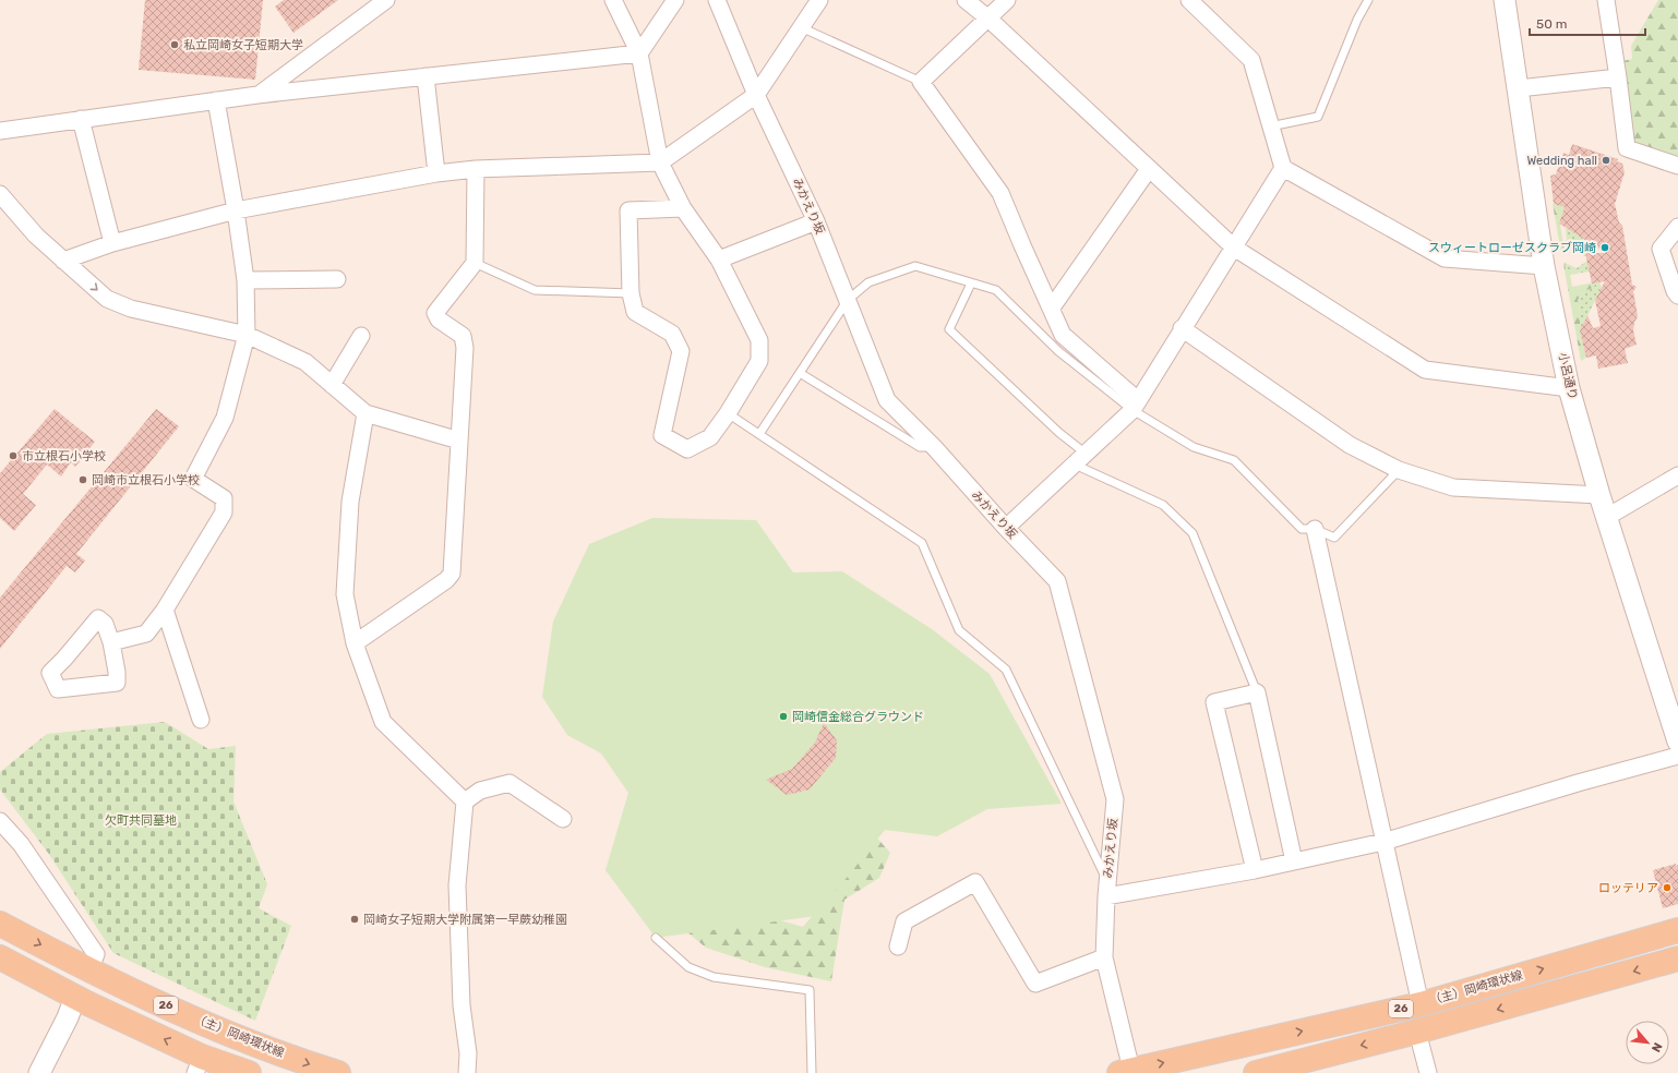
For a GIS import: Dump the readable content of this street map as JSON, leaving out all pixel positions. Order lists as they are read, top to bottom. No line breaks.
{"streets":{"main road":["（主）岡崎環状線","26"],"street":["みかえり坂","小呂通り"]},"crossings":[["みかえり坂","（主）岡崎環状線"]],"parks":["欠町共同墓地"],"places":["私立岡崎女子短期大学","Wedding hall","スウィートローゼスクラブ岡崎","市立根石小学校","岡崎市立根石小学校","岡崎信金総合グラウンド","ロッテリア","岡崎女子短期大学附属第一早蕨幼稚園"],"scale_bar":"50 m","north":"bottom right"}
